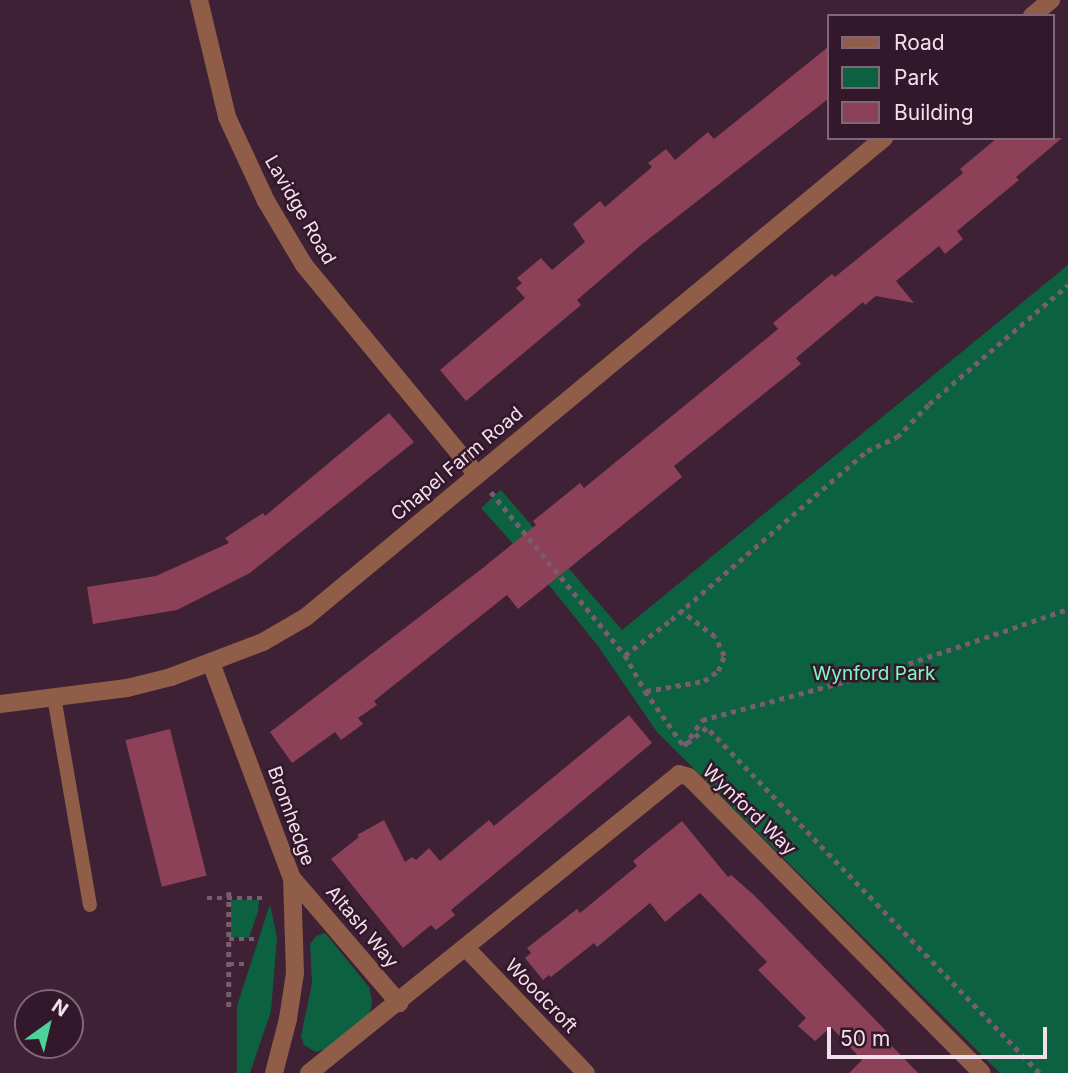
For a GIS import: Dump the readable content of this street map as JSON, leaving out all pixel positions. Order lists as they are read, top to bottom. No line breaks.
{"streets":{"street":["Lavidge Road","Chapel Farm Road","Wynford Way","Bromhedge","Altash Way","Woodcroft"]},"crossings":[["Lavidge Road","Chapel Farm Road"],["Chapel Farm Road","Bromhedge"],["Wynford Way","Woodcroft"],["Bromhedge","Altash Way"]],"parks":["Wynford Park"],"legend":["Road","Park","Building"],"scale_bar":"50 m","north":"top right"}
